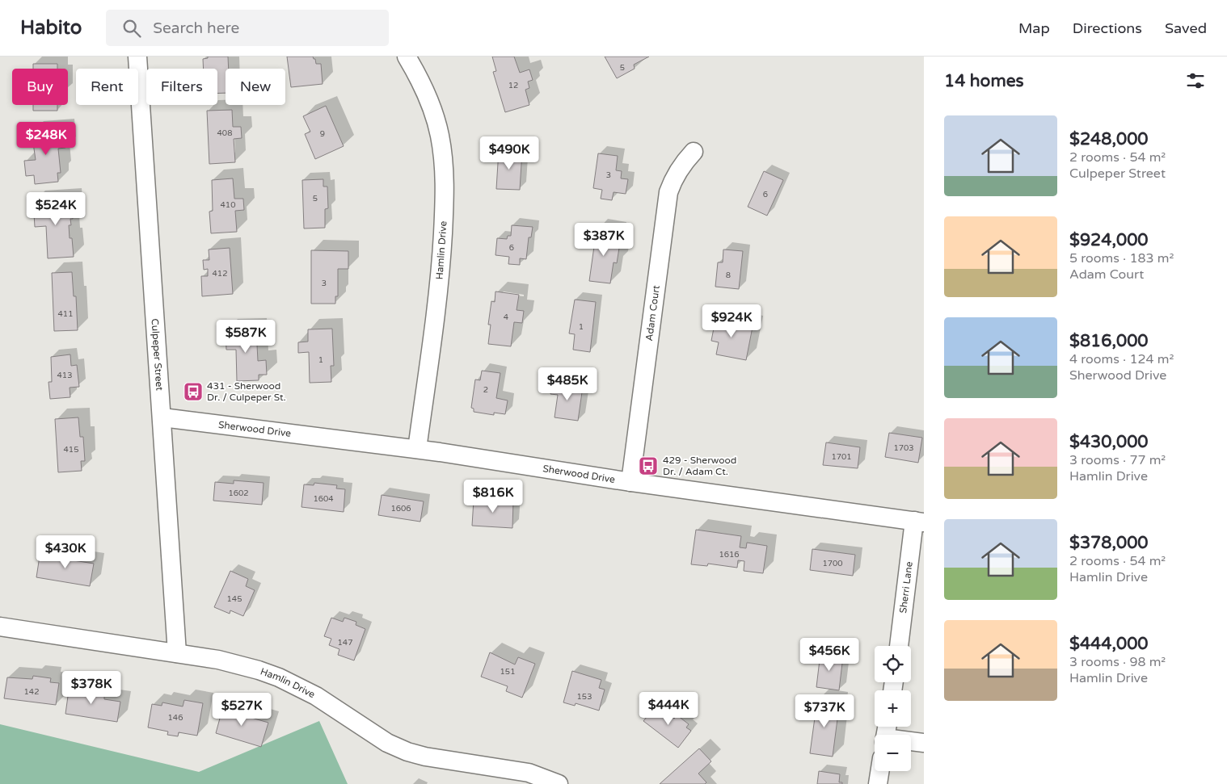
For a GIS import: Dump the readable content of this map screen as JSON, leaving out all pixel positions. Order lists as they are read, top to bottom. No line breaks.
{"streets":{"street":["Hamlin Drive","Adam Court","Culpeper Street","Sherwood Drive","Sherri Lane"]},"crossings":[["Hamlin Drive","Culpeper Street"],["Hamlin Drive","Sherwood Drive"],["Adam Court","Sherwood Drive"],["Culpeper Street","Sherwood Drive"],["Sherwood Drive","Sherri Lane"]],"places":{"bus stop":["431 - Sherwood Dr. / Culpeper St.","429 - Sherwood Dr. / Adam Ct."]},"house_numbers":["5","12","408","9","3","6","5","410","6","412","8","3","411","4","1","1","413","2","1703","415","1701","1602","1604","1606","1616","1700","145","147","151","142","153","146"],"page":{"header":"Habito","search":"Search here","nav":["Map","Directions","Saved"],"heading":"14 homes","chip":["Buy","Rent","Filters","New"],"list":[{"name":"$248,000","note":"2 rooms · 54 m² · Culpeper Street"},{"name":"$924,000","note":"5 rooms · 183 m² · Adam Court"},{"name":"$816,000","note":"4 rooms · 124 m² · Sherwood Drive"},{"name":"$430,000","note":"3 rooms · 77 m² · Hamlin Drive"},{"name":"$378,000","note":"2 rooms · 54 m² · Hamlin Drive"},{"name":"$444,000","note":"3 rooms · 98 m² · Hamlin Drive"}],"price":["$248K","$490K","$524K","$387K","$924K","$587K","$485K","$816K","$430K","$456K","$378K","$444K","$527K","$737K"],"map_buttons":["+","−"]}}
